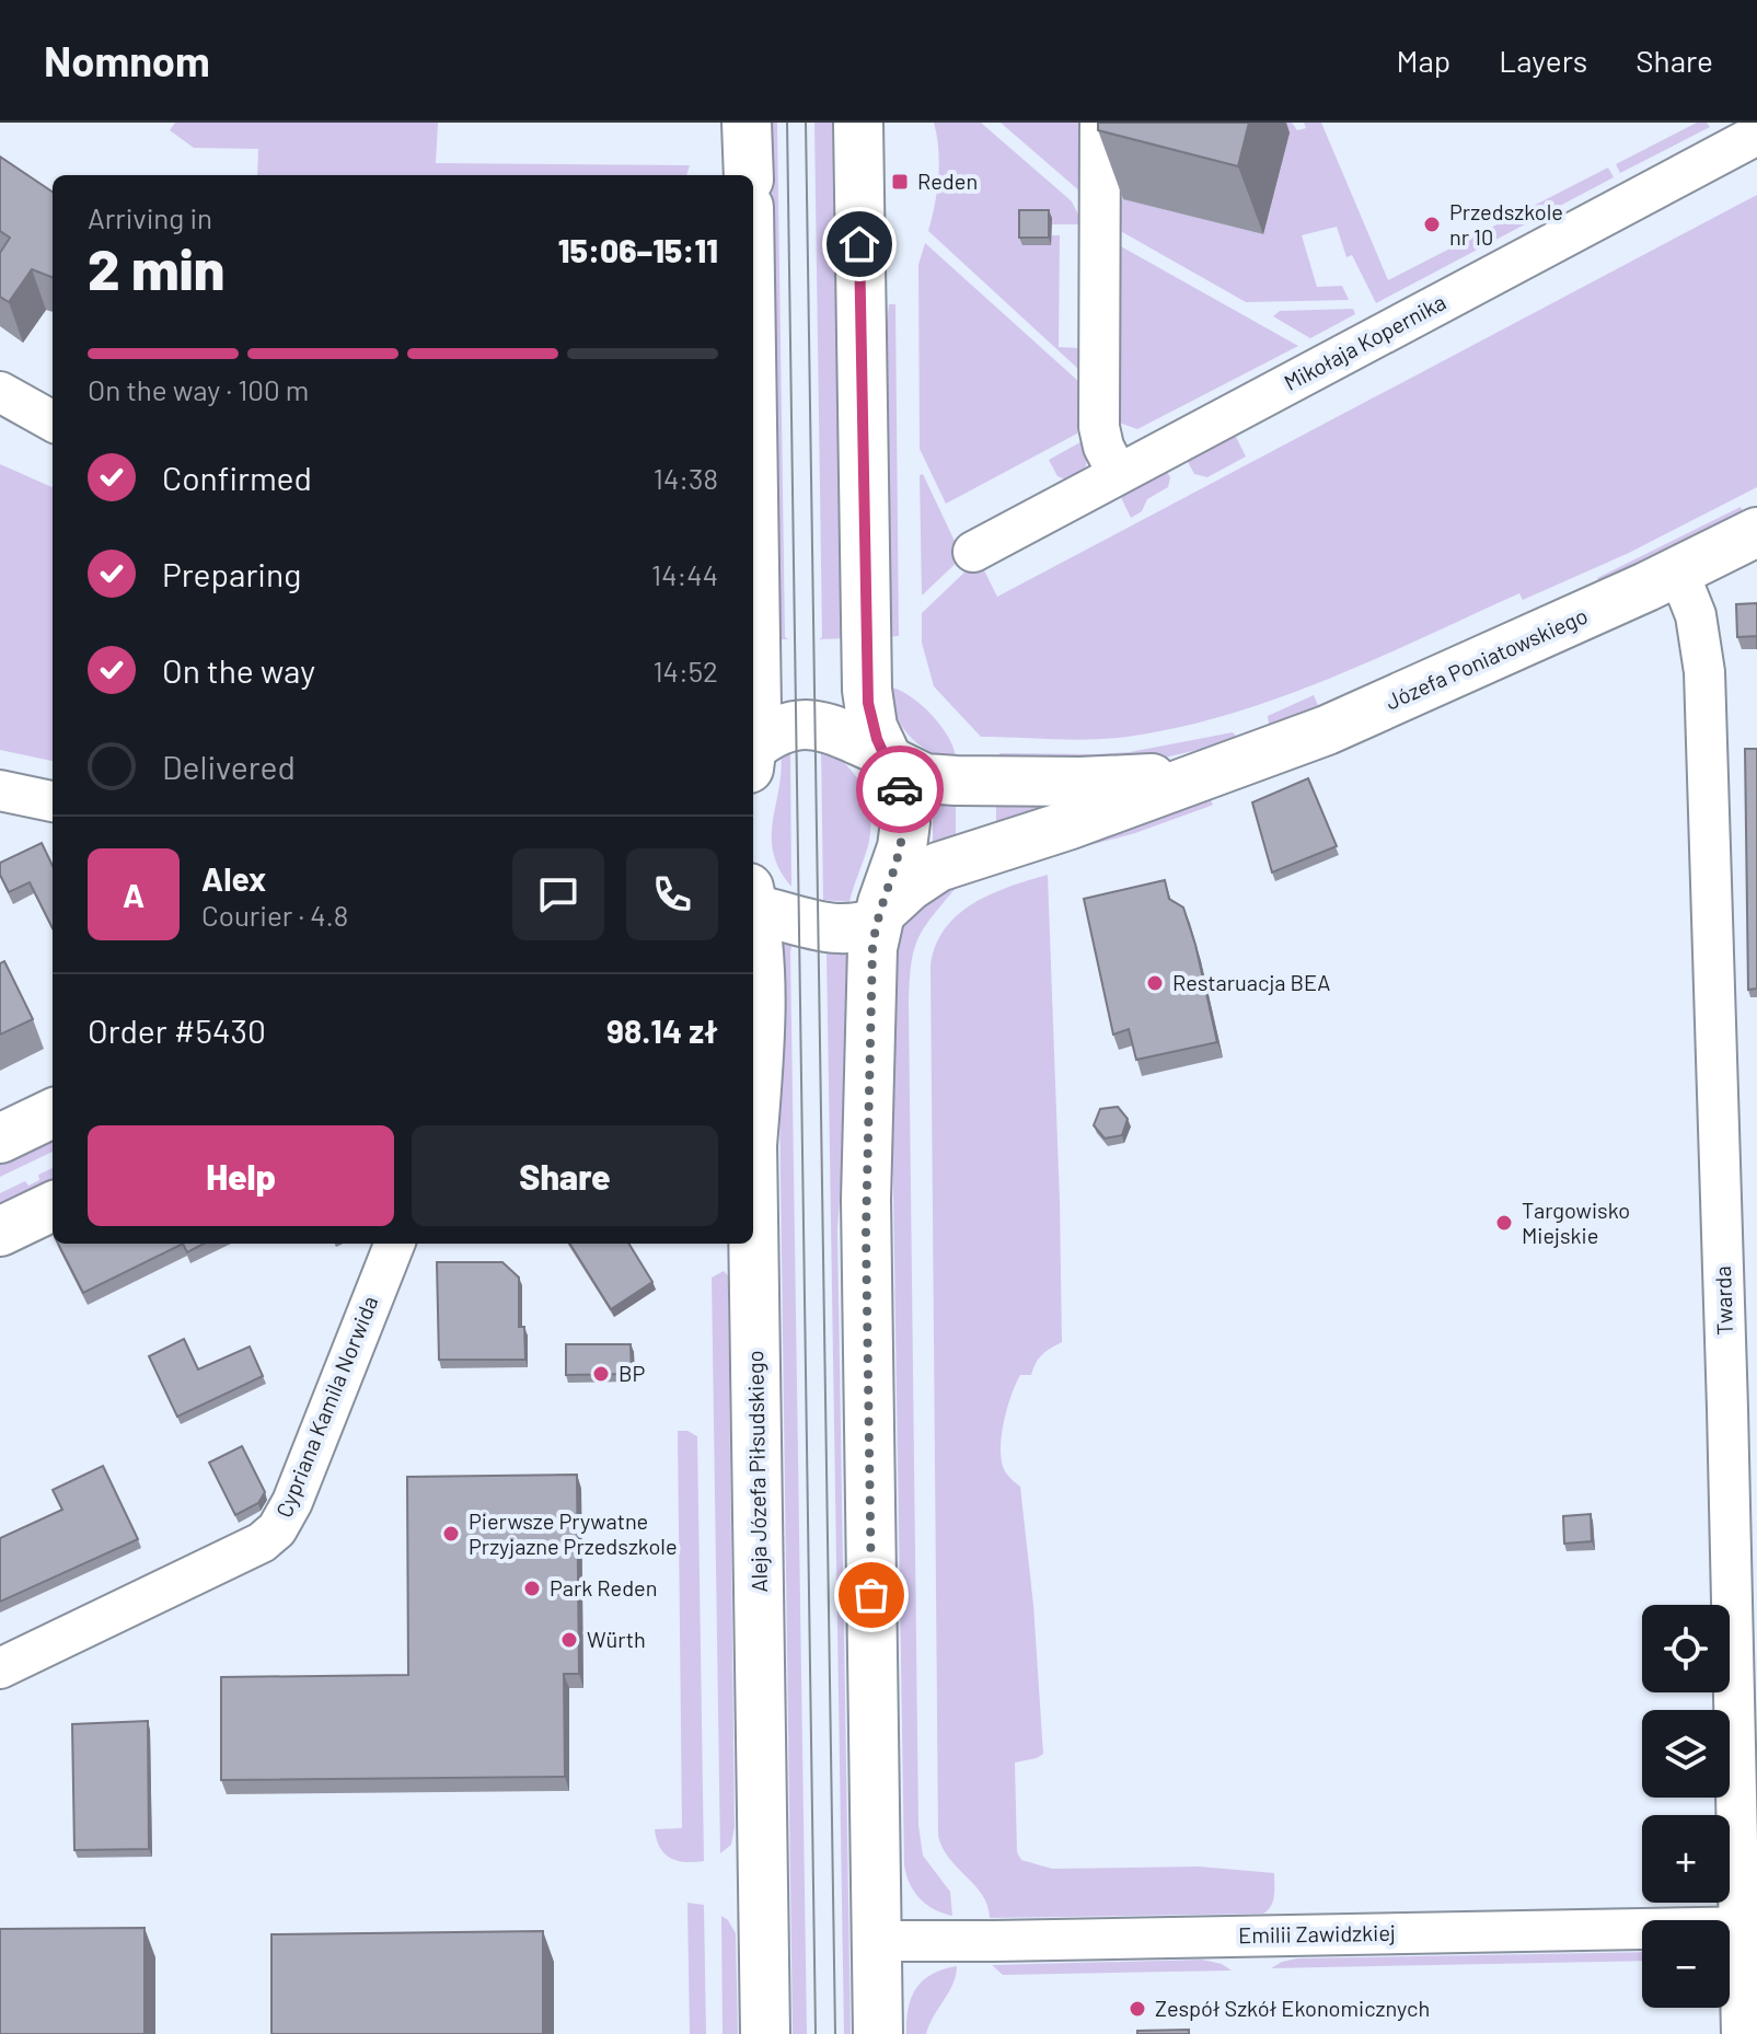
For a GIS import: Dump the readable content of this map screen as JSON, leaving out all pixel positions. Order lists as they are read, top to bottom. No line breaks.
{"streets":{"street":["Mikołaja Kopernika","Józefa Poniatowskiego","Twarda","Cypriana Kamila Norwida","Aleja Józefa Piłsudskiego","Emilii Zawidzkiej"]},"crossings":[["Józefa Poniatowskiego","Twarda"],["Twarda","Emilii Zawidzkiej"]],"places":{"transit":["Reden"],"other":["Przedszkole nr 10","Restaruacja BEA","Targowisko Miejskie","BP","Pierwsze Prywatne Przyjazne Przedszkole","Park Reden","Würth","Zespół Szkół Ekonomicznych"]},"page":{"header":"Nomnom","nav":["Map","Layers","Share"],"heading":["2 min","Arriving in","15:06–15:11"],"panel":["Alex","Courier · 4.8","Order #5430","98.14 zł"],"bar":"On the way · 100 m","list":[["Confirmed","14:38"],["Preparing","14:44"],["On the way","14:52"],"Delivered"],"round":"A","buttons":["Help","Share"],"map_buttons":["+","−"]}}
